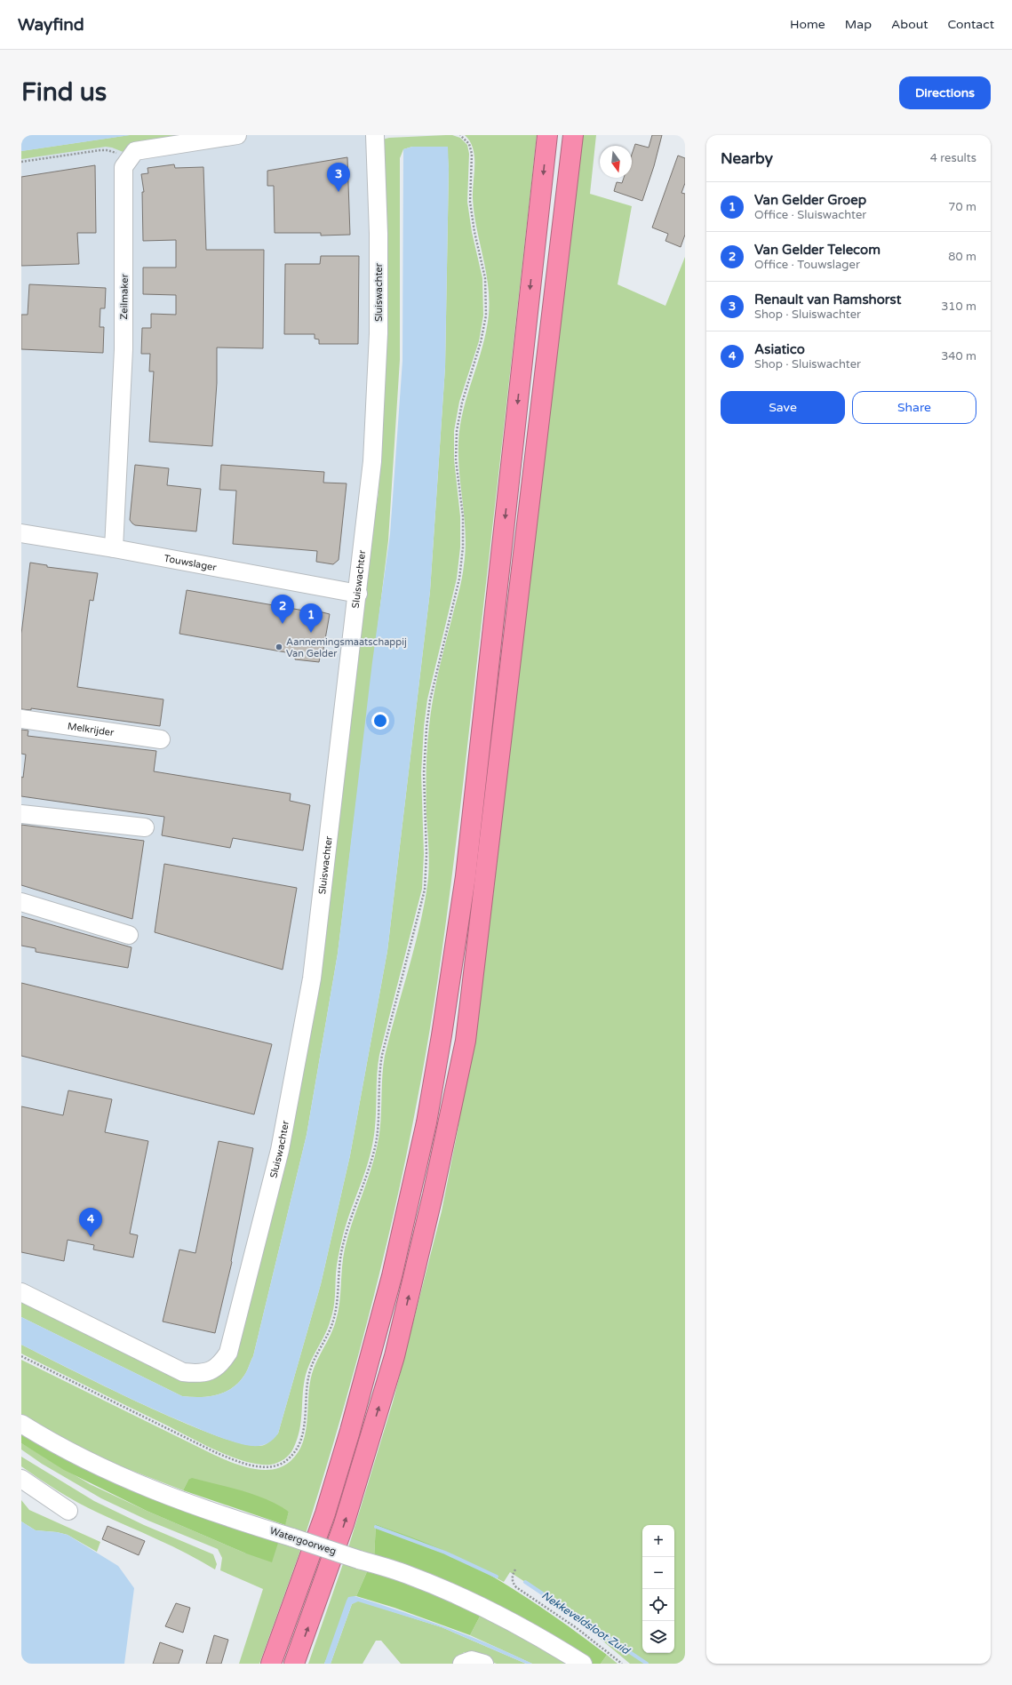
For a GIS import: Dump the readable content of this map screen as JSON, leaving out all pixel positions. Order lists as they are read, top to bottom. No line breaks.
{"streets":{"street":["Sluiswachter","Zeilmaker","Touwslager","Melkrijder","Watergoorweg"]},"crossings":[["Sluiswachter","Touwslager"],["Zeilmaker","Touwslager"]],"water":["Nekkeveldsloot Zuid"],"places":["Aannemingsmaatschappij Van Gelder"],"north":"bottom","page":{"header":"Wayfind","nav":["Home","Map","About","Contact"],"buttons":["Directions",["Save","Share"]],"title":"Find us","heading":["Nearby","4 results"],"pins":["3","2","1","4"],"list":[{"mark":"1","name":"Van Gelder Groep","note":"Office · Sluiswachter","value":"70 m"},{"mark":"2","name":"Van Gelder Telecom","note":"Office · Touwslager","value":"80 m"},{"mark":"3","name":"Renault van Ramshorst","note":"Shop · Sluiswachter","value":"310 m"},{"mark":"4","name":"Asiatico","note":"Shop · Sluiswachter","value":"340 m"}],"map_buttons":["+","−"]}}
